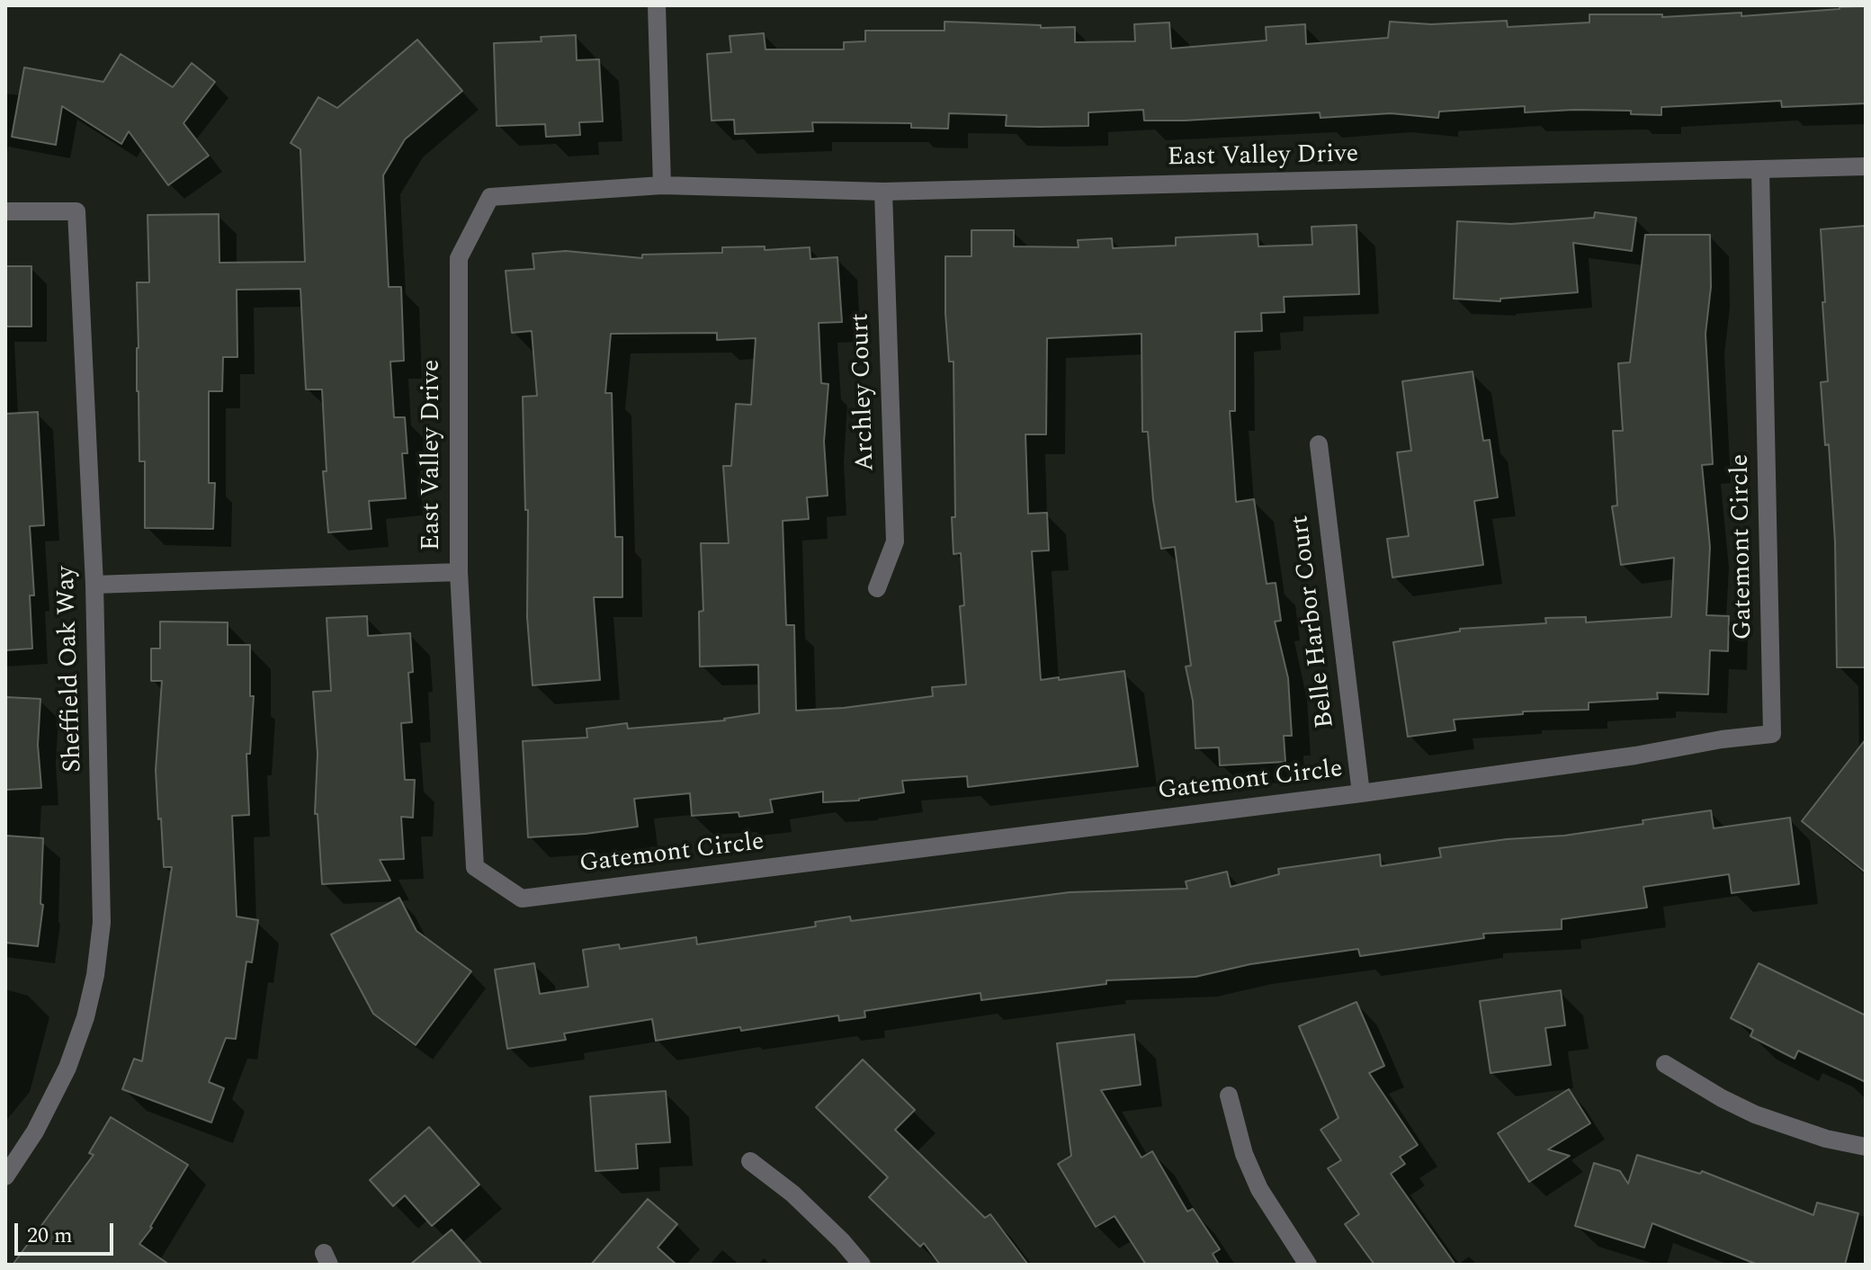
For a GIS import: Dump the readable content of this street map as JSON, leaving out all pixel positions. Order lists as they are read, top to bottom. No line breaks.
{"streets":{"street":["East Valley Drive","Archley Court","Gatemont Circle","Belle Harbor Court","Sheffield Oak Way"]},"crossings":[["East Valley Drive","Archley Court"],["East Valley Drive","Gatemont Circle"],["East Valley Drive","Sheffield Oak Way"],["Gatemont Circle","Belle Harbor Court"]],"scale_bar":"20 m"}
